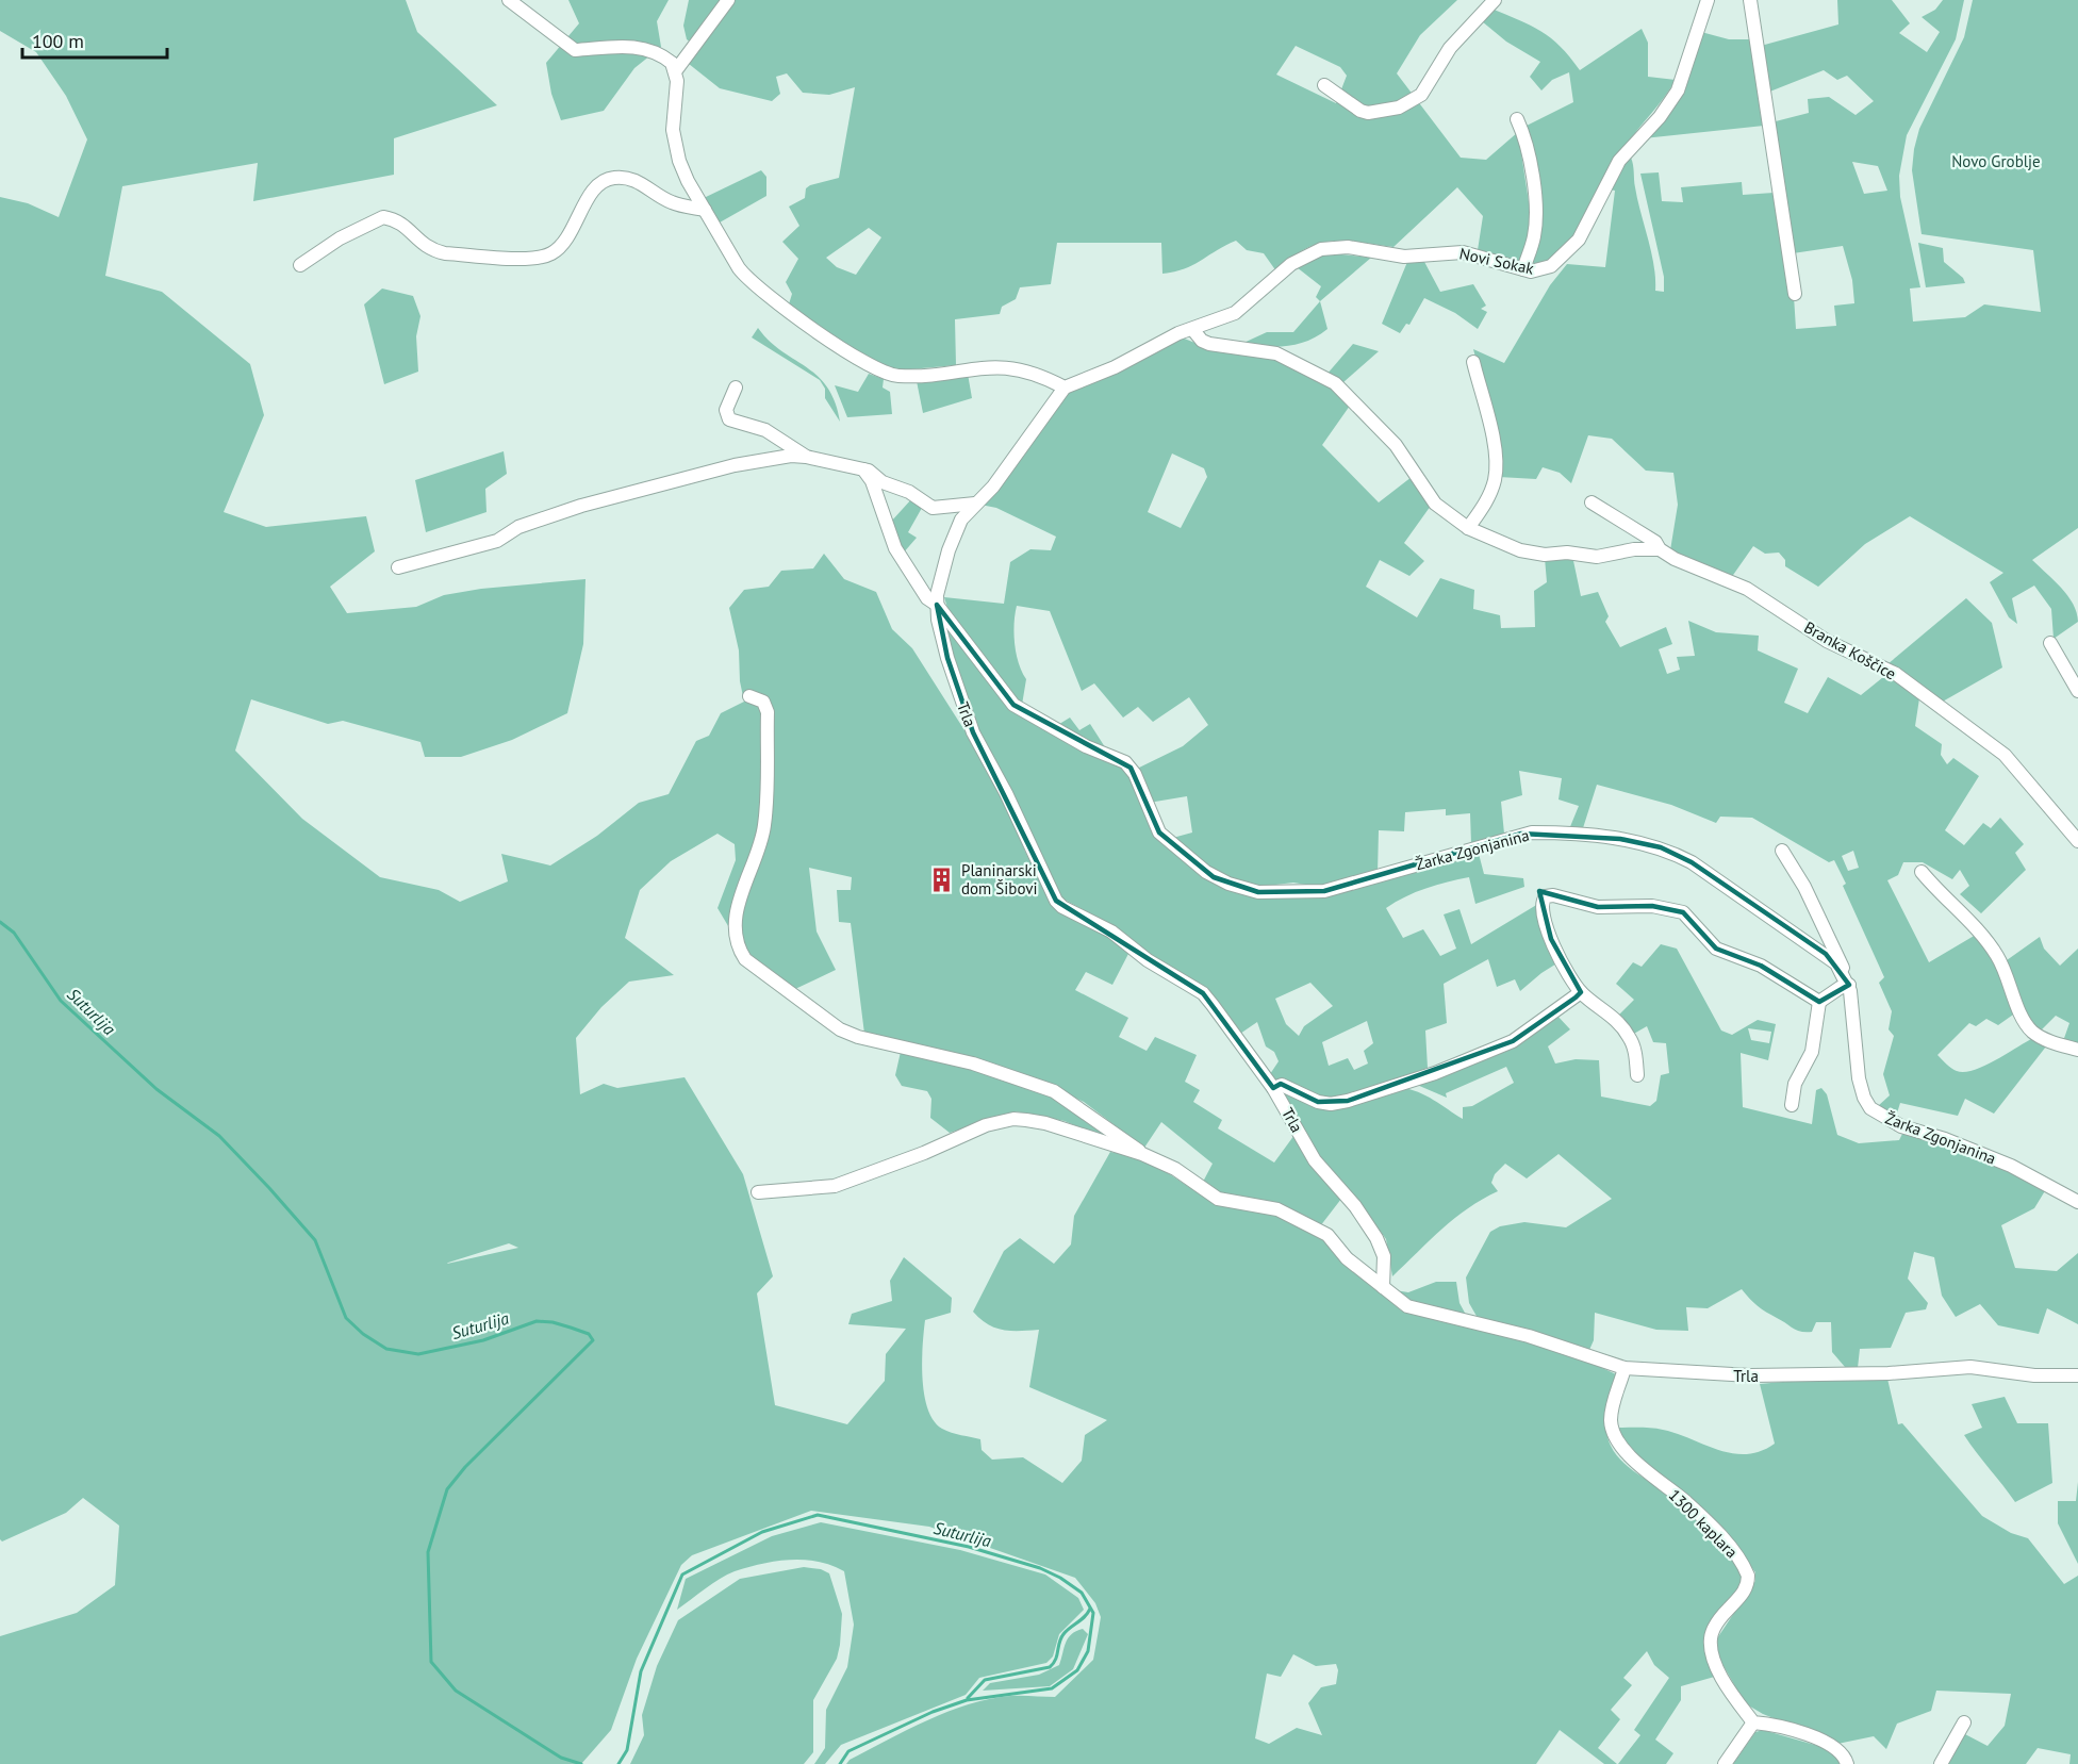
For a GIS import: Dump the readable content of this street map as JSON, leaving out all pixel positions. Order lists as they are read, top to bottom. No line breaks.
{"streets":{"street":["Novi Sokak","Branka Koščice","Trla","Žarka Zgonjanina","1300 kaplara"]},"crossings":[["Novi Sokak","Trla"],["Trla","Žarka Zgonjanina"],["Trla","1300 kaplara"]],"water":["Suturlija"],"parks":["Novo Groblje"],"places":{"building":["Planinarski dom Šibovi"]},"scale_bar":"100 m"}
